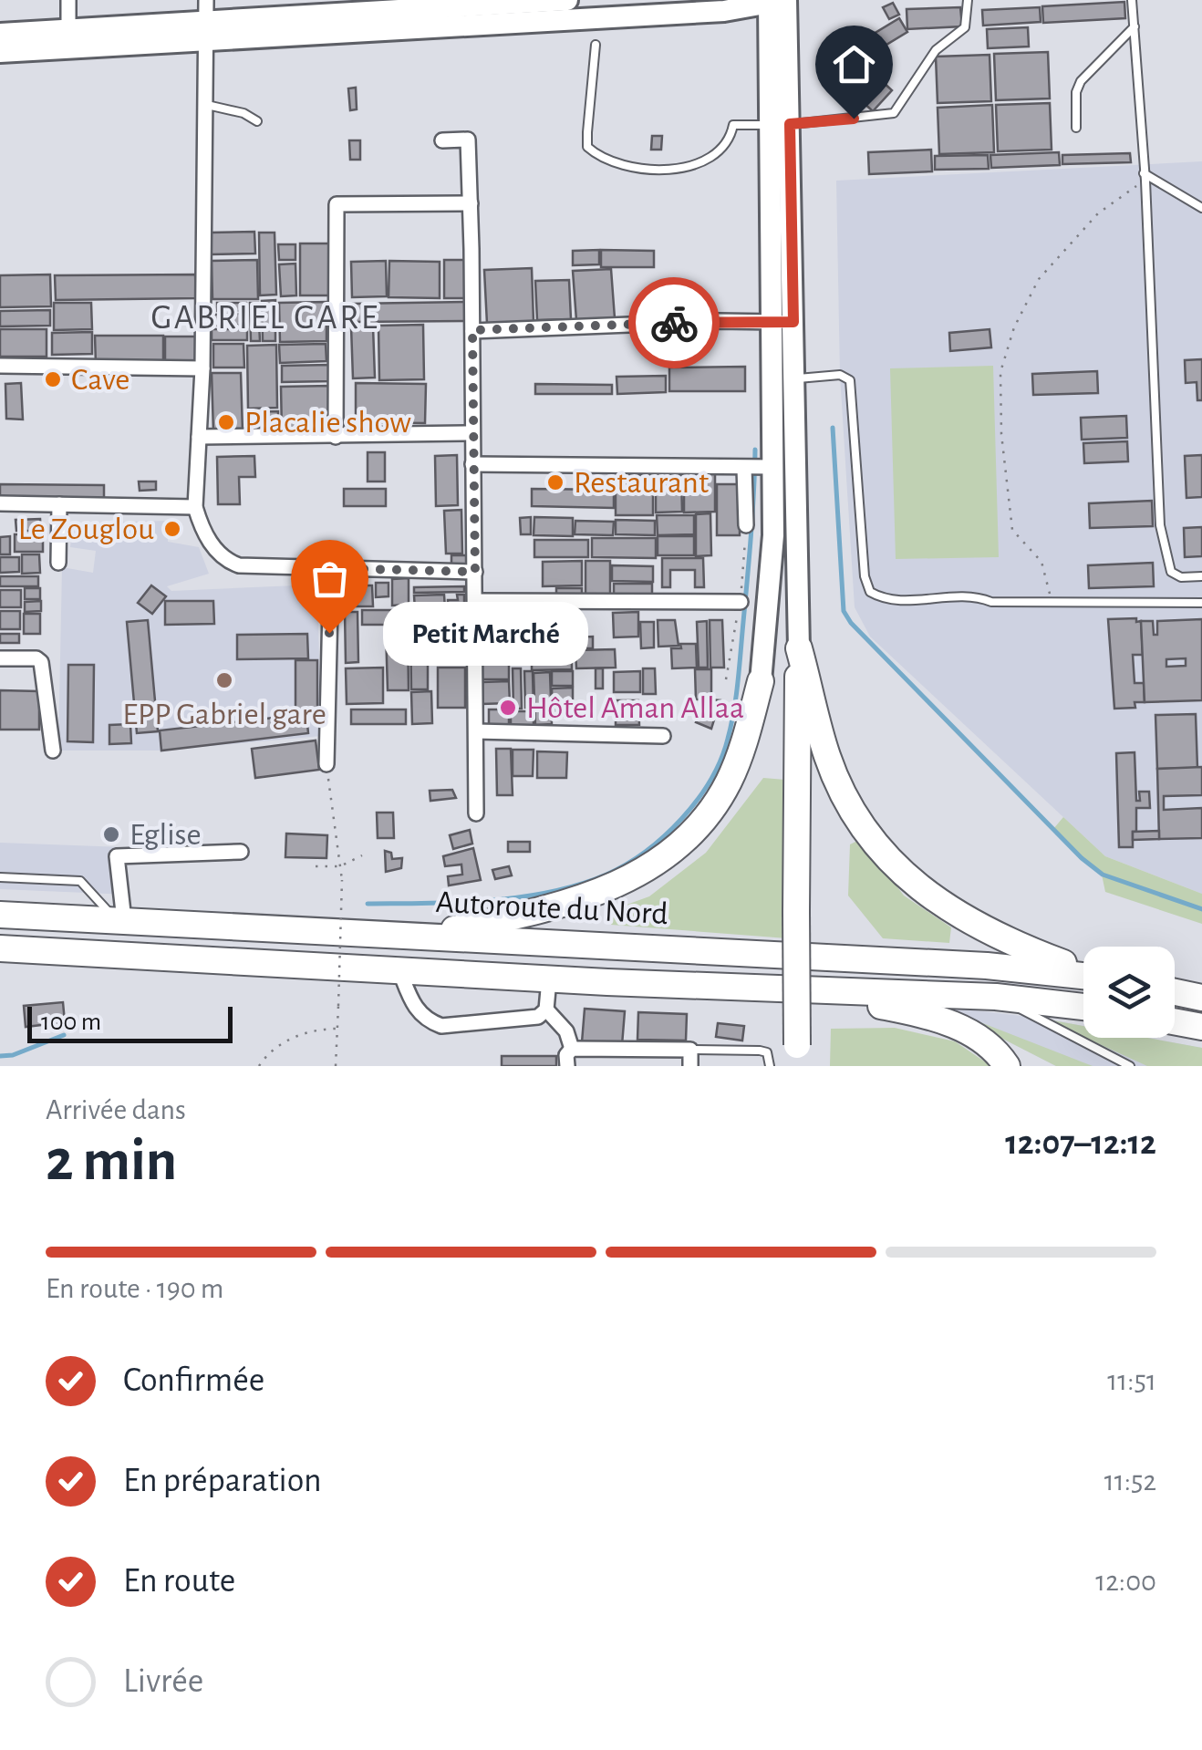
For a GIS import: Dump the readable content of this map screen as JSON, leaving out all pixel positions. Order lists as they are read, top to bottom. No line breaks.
{"streets":{"highway":["Autoroute du Nord"]},"districts":["GABRIEL GARE"],"places":["Cave","Placalie show","Restaurant","Le Zouglou","Petit Marché","EPP Gabriel gare","Hôtel Aman Allaa","Eglise"],"scale_bar":"100 m","page":{"bubble":"Petit Marché","scale":"100 m","heading":["2 min","Arrivée dans","12:07–12:12"],"bar":"En route · 190 m","list":[["Confirmée","11:51"],["En préparation","11:52"],["En route","12:00"],"Livrée"]}}
